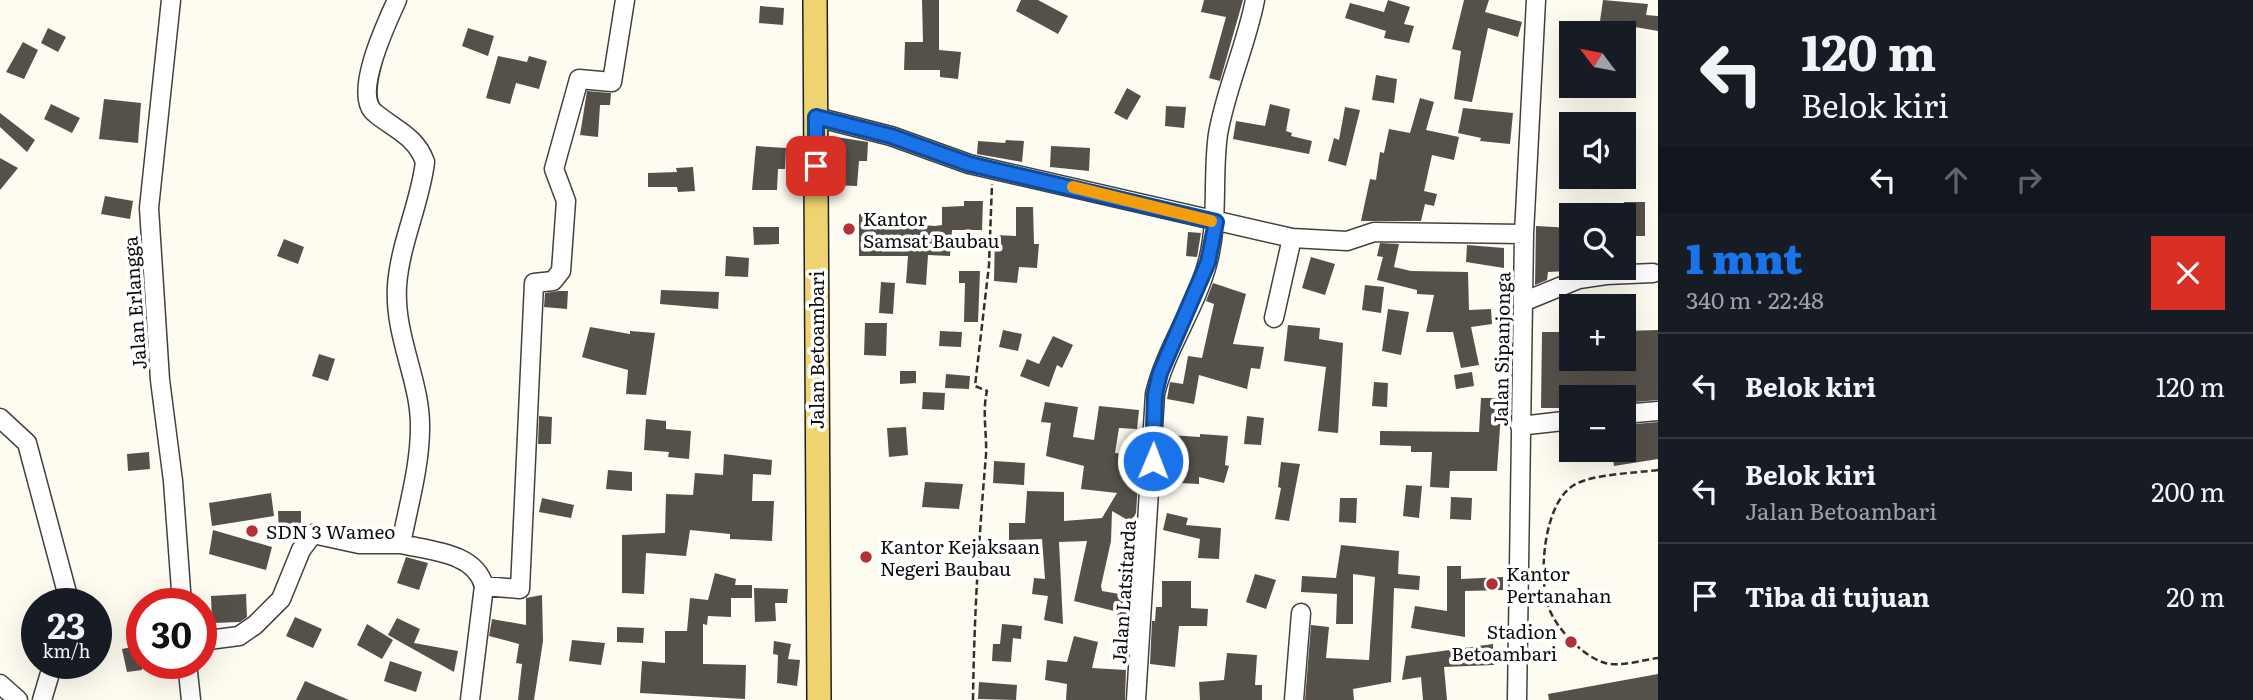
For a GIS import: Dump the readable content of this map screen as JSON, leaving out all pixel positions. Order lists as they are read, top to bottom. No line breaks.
{"streets":{"main road":["Jalan Betoambari"],"street":["Jalan Erlangga","Jalan Sipanjonga","Jalan Latsitarda"]},"places":["Kantor Samsat Baubau","SDN 3 Wameo","Kantor Kejaksaan Negeri Baubau","Kantor Pertanahan","Stadion Betoambari"],"north":"top left","page":{"turn":["120 m","Belok kiri"],"map_buttons":["+","−"],"heading":["1 mnt","340 m · 22:48"],"list":[{"name":"Belok kiri","value":"120 m"},{"name":"Belok kiri","note":"Jalan Betoambari","value":"200 m"},{"name":"Tiba di tujuan","value":"20 m"}],"speed":"23 km/h","limit":"30"}}
